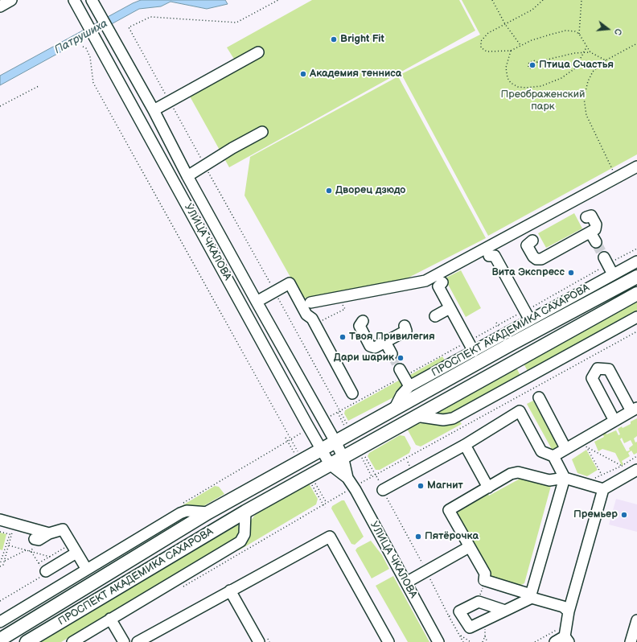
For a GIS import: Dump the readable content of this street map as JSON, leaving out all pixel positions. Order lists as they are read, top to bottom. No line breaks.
{"streets":{"main road":["ПРОСПЕКТ АКАДЕМИКА САХАРОВА"],"street":["УЛИЦА ЧКАЛОВА"]},"crossings":[["УЛИЦА ЧКАЛОВА","ПРОСПЕКТ АКАДЕМИКА САХАРОВА"]],"water":["Патрушиха"],"parks":["Преображенский парк"],"places":["Bright Fit","Птица Счастья","Академия тенниса","Дворец дзюдо","Вита Экспресс","Твоя Привилегия","Дари шарик","Магнит","Премьер","Пятёрочка"],"north":"right"}
